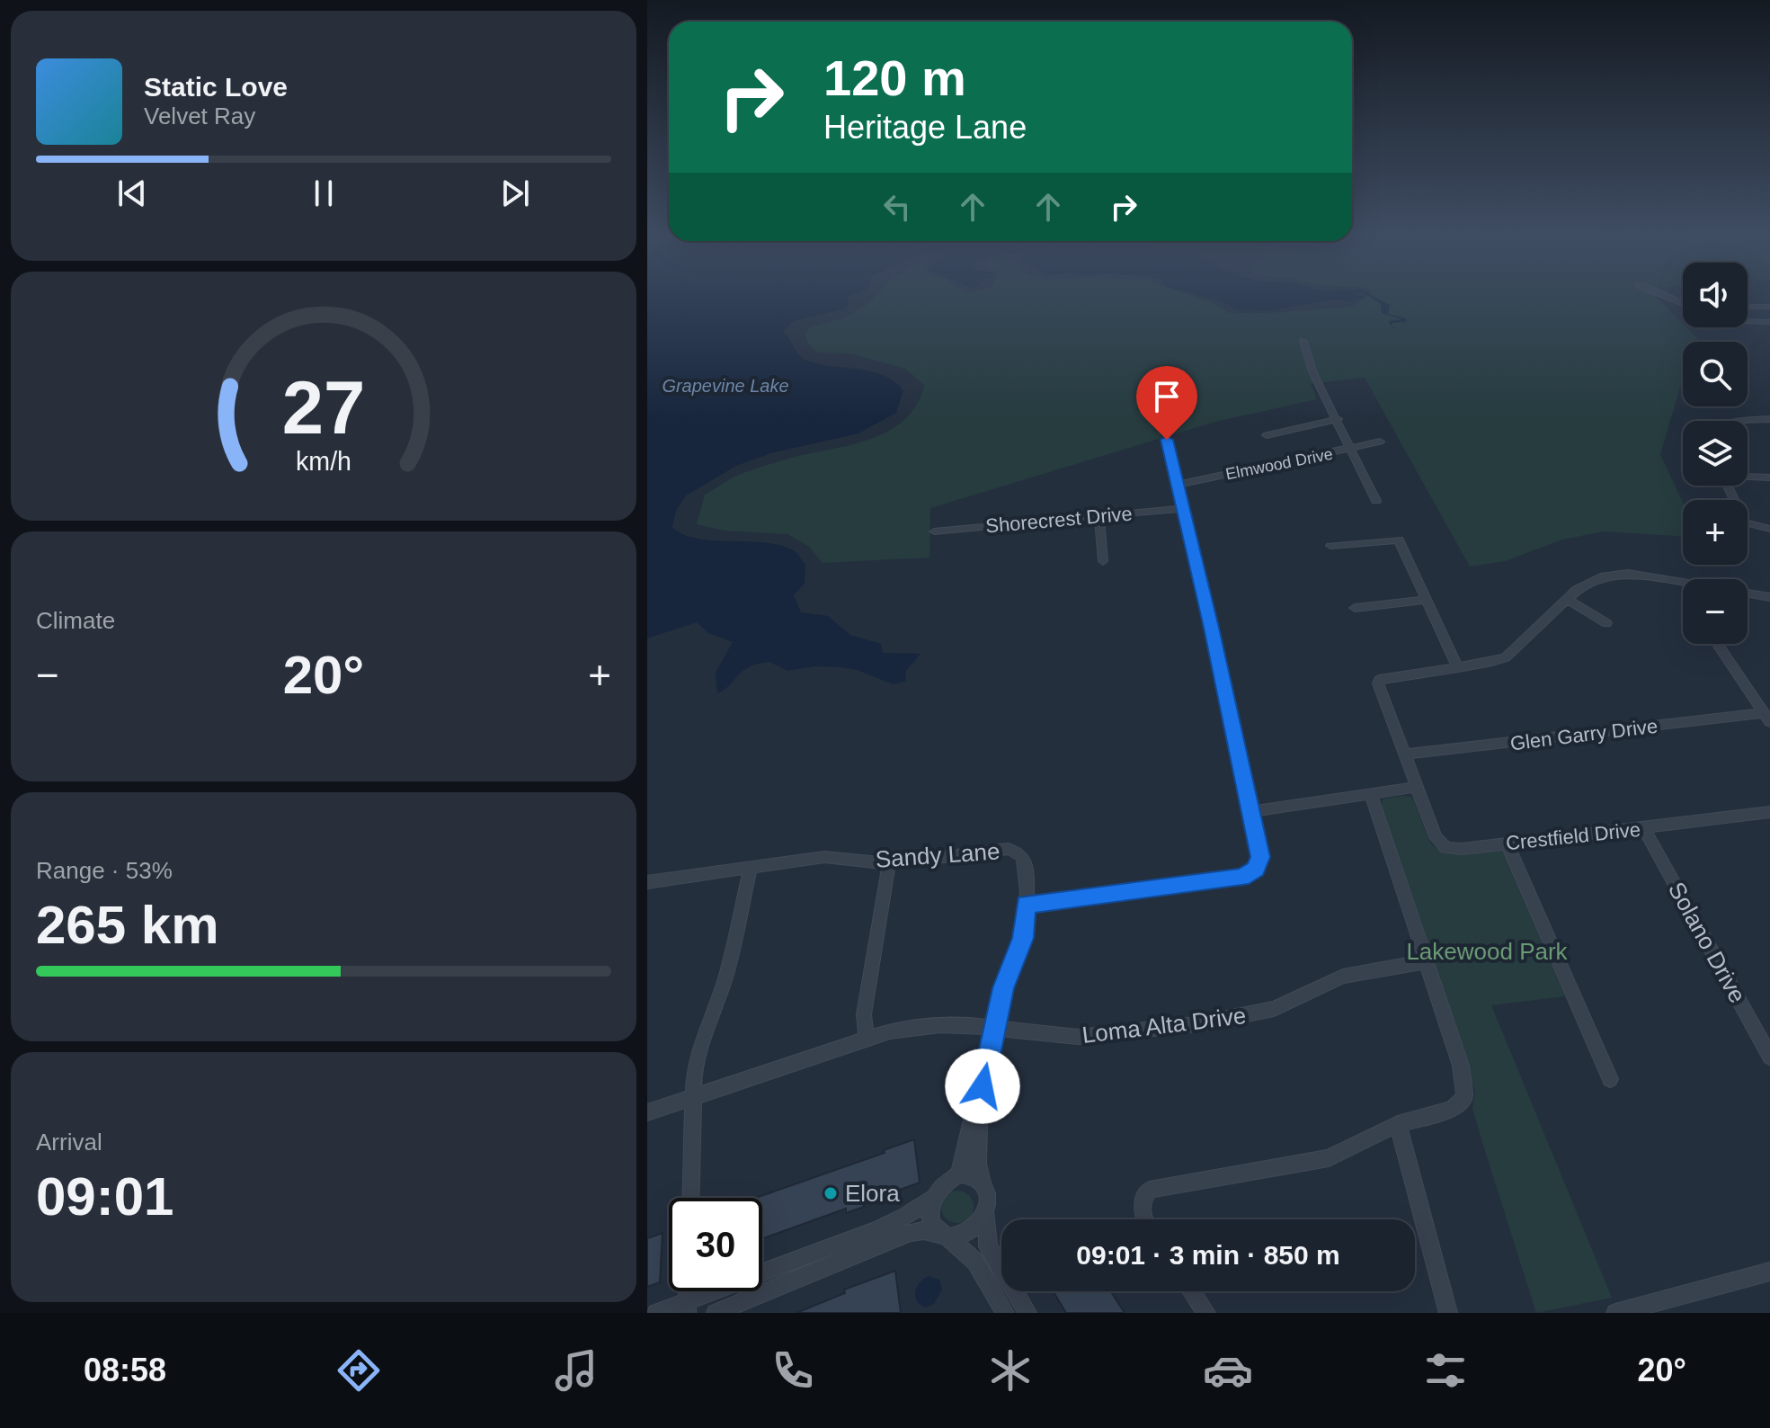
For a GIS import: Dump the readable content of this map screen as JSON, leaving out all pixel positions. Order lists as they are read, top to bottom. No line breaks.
{"streets":{"street":["Elmwood Drive","Shorecrest Drive","Glen Garry Drive","Crestfield Drive","Sandy Lane","Solano Drive","Loma Alta Drive"]},"crossings":[["Crestfield Drive","Solano Drive"],["Sandy Lane","Loma Alta Drive"]],"water":["Grapevine Lake"],"parks":["Lakewood Park"],"places":["Elora"],"page":{"turn":["120 m","Heritage Lane"],"song":["Static Love","Velvet Ray"],"map_buttons":["+","−"],"tile":["Climate",["Range · 53%","265 km"],["Arrival","09:01"]],"heat":["−","20°","+"],"limit":"30","trip":"09:01 · 3 min · 850 m","tabs":["08:58","20°"],"gauge":["27","km/h"]}}
